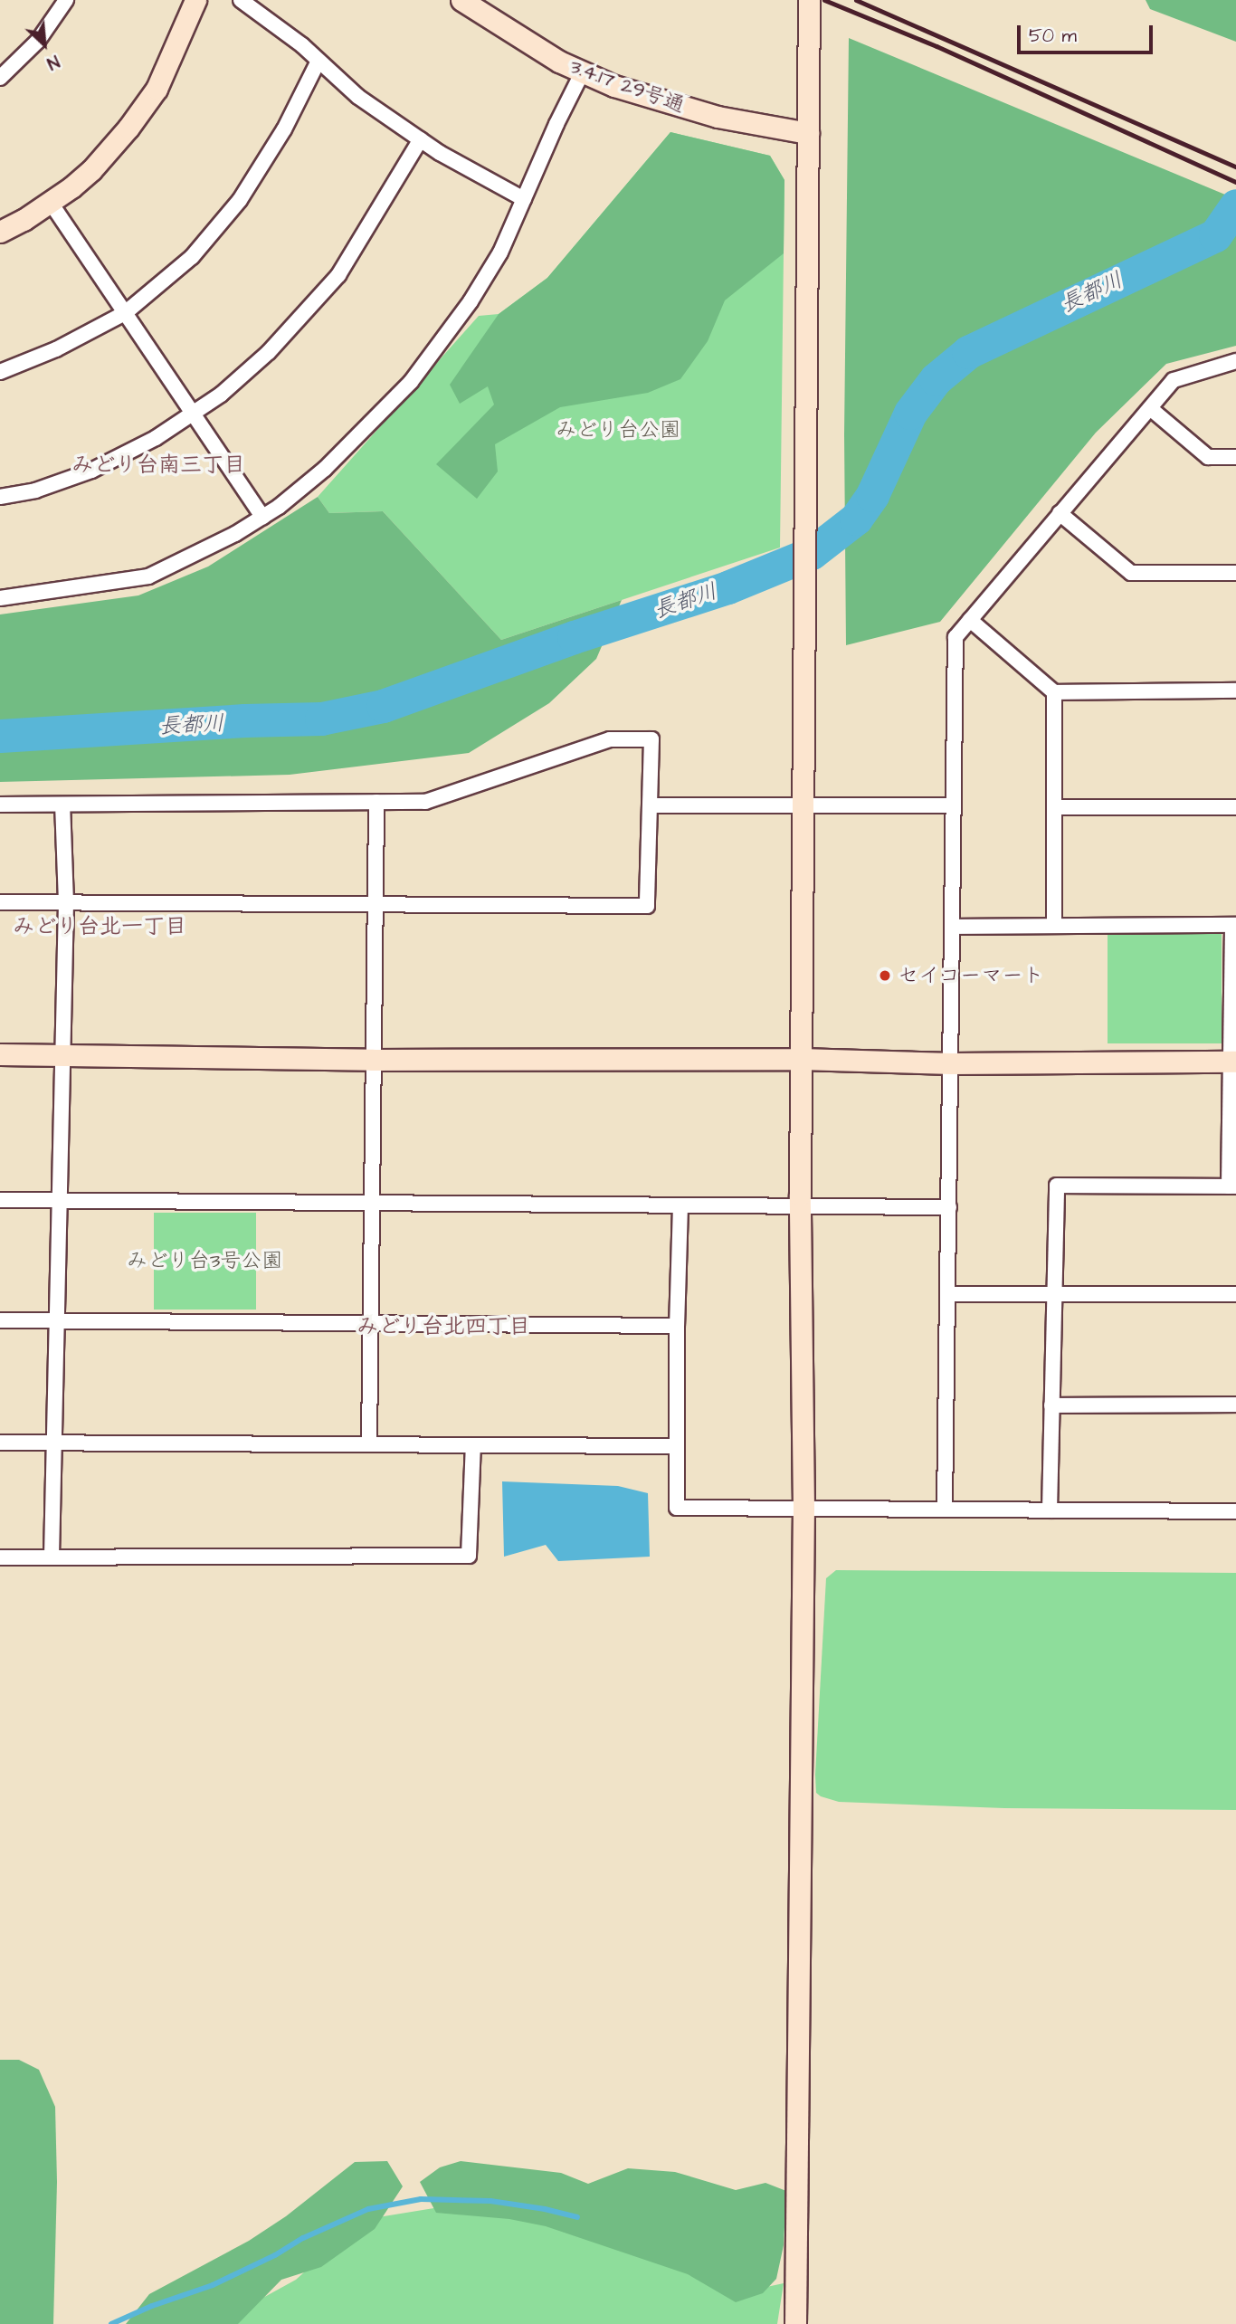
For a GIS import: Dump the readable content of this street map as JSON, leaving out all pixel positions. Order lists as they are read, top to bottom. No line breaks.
{"streets":{"street":["3.4.17 29号通"]},"districts":["みどり台南三丁目","みどり台北一丁目","みどり台北四丁目"],"water":["長都川"],"parks":["みどり台公園","みどり台3号公園"],"places":["セイコーマート"],"scale_bar":"50 m","north":"bottom right"}
